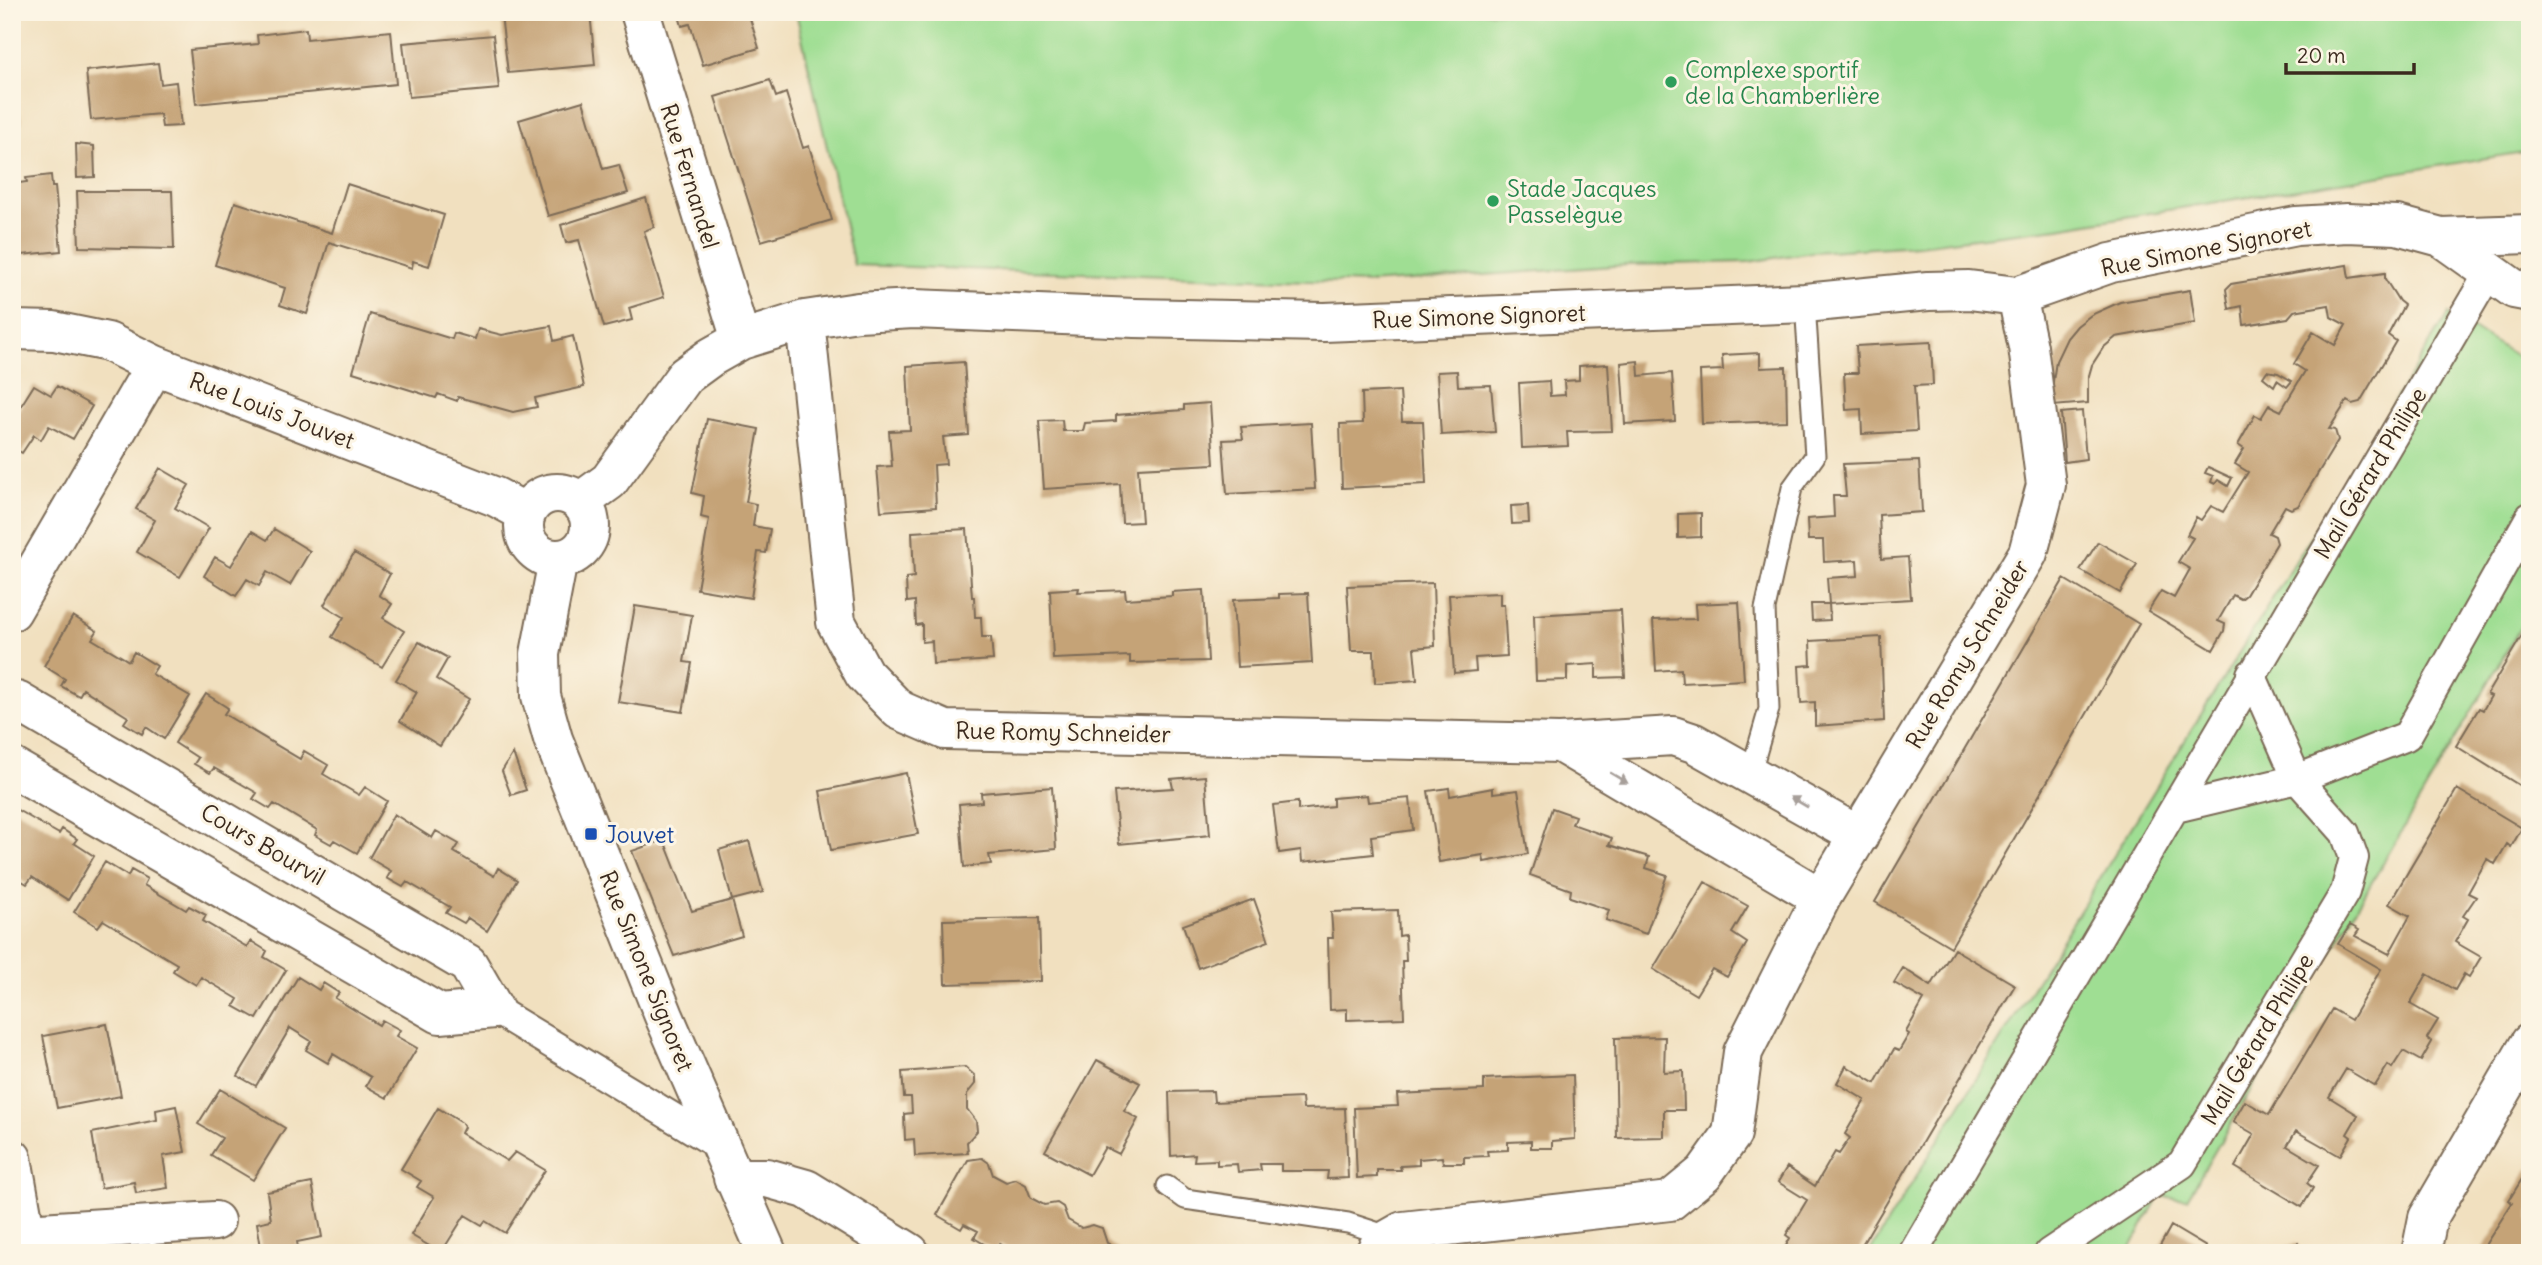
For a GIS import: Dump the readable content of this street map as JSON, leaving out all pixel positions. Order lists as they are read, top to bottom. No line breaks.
{"streets":{"street":["Rue Fernandel","Rue Simone Signoret","Rue Louis Jouvet","Mail Gérard Philipe","Rue Romy Schneider","Cours Bourvil"]},"crossings":[["Rue Fernandel","Rue Simone Signoret"],["Rue Simone Signoret","Rue Louis Jouvet"],["Rue Simone Signoret","Mail Gérard Philipe"],["Rue Simone Signoret","Rue Romy Schneider"],["Rue Simone Signoret","Cours Bourvil"]],"places":{"other":["Complexe sportif de la Chamberlière","Stade Jacques Passelègue"],"transit":["Jouvet"]},"scale_bar":"20 m"}
